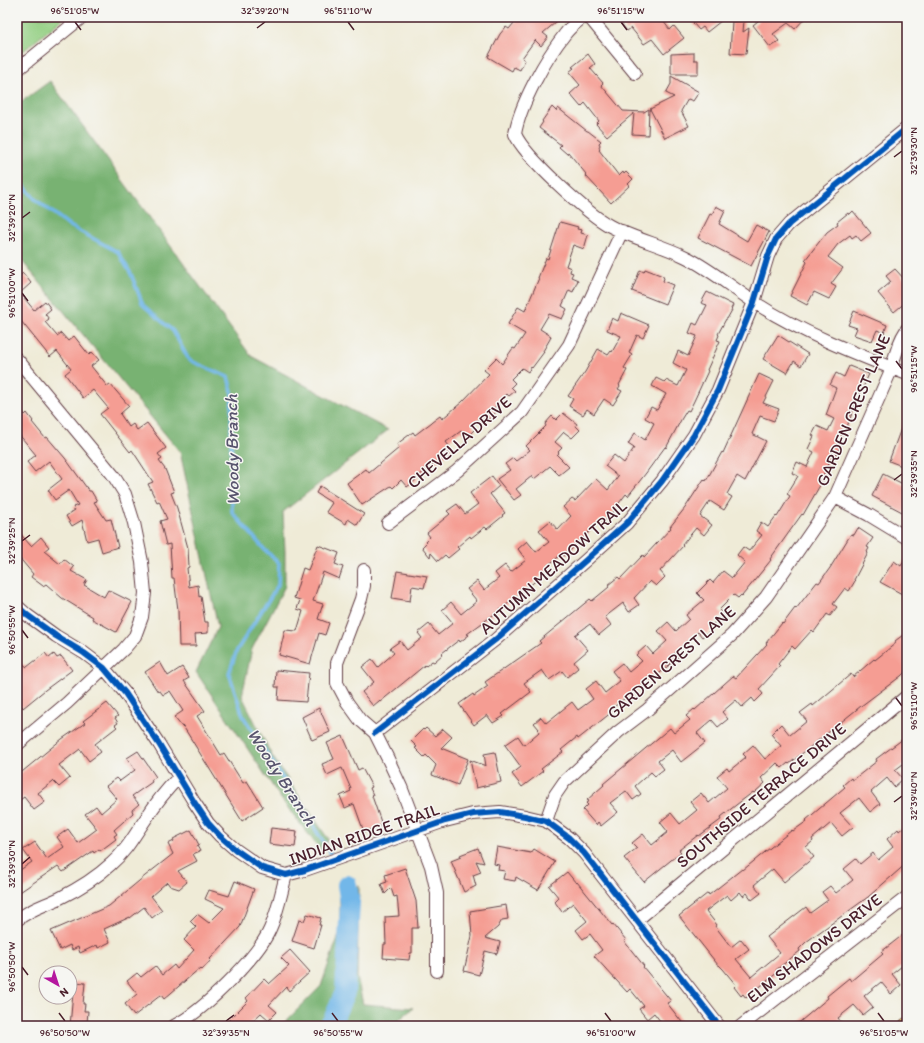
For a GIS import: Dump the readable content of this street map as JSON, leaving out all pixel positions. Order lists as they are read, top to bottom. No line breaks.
{"streets":{"street":["GARDEN CREST LANE","CHEVELLA DRIVE","AUTUMN MEADOW TRAIL","SOUTHSIDE TERRACE DRIVE","INDIAN RIDGE TRAIL","ELM SHADOWS DRIVE"]},"crossings":[["GARDEN CREST LANE","INDIAN RIDGE TRAIL"],["SOUTHSIDE TERRACE DRIVE","INDIAN RIDGE TRAIL"]],"water":["Woody Branch"],"north":"bottom right","coordinates":["96°51'05\"W","32°39'20\"N","96°51'10\"W","96°51'15\"W","32°39'30\"N","96°51'00\"W","32°39'35\"N","32°39'25\"N","96°50'55\"W","32°39'40\"N","96°50'50\"W"]}
